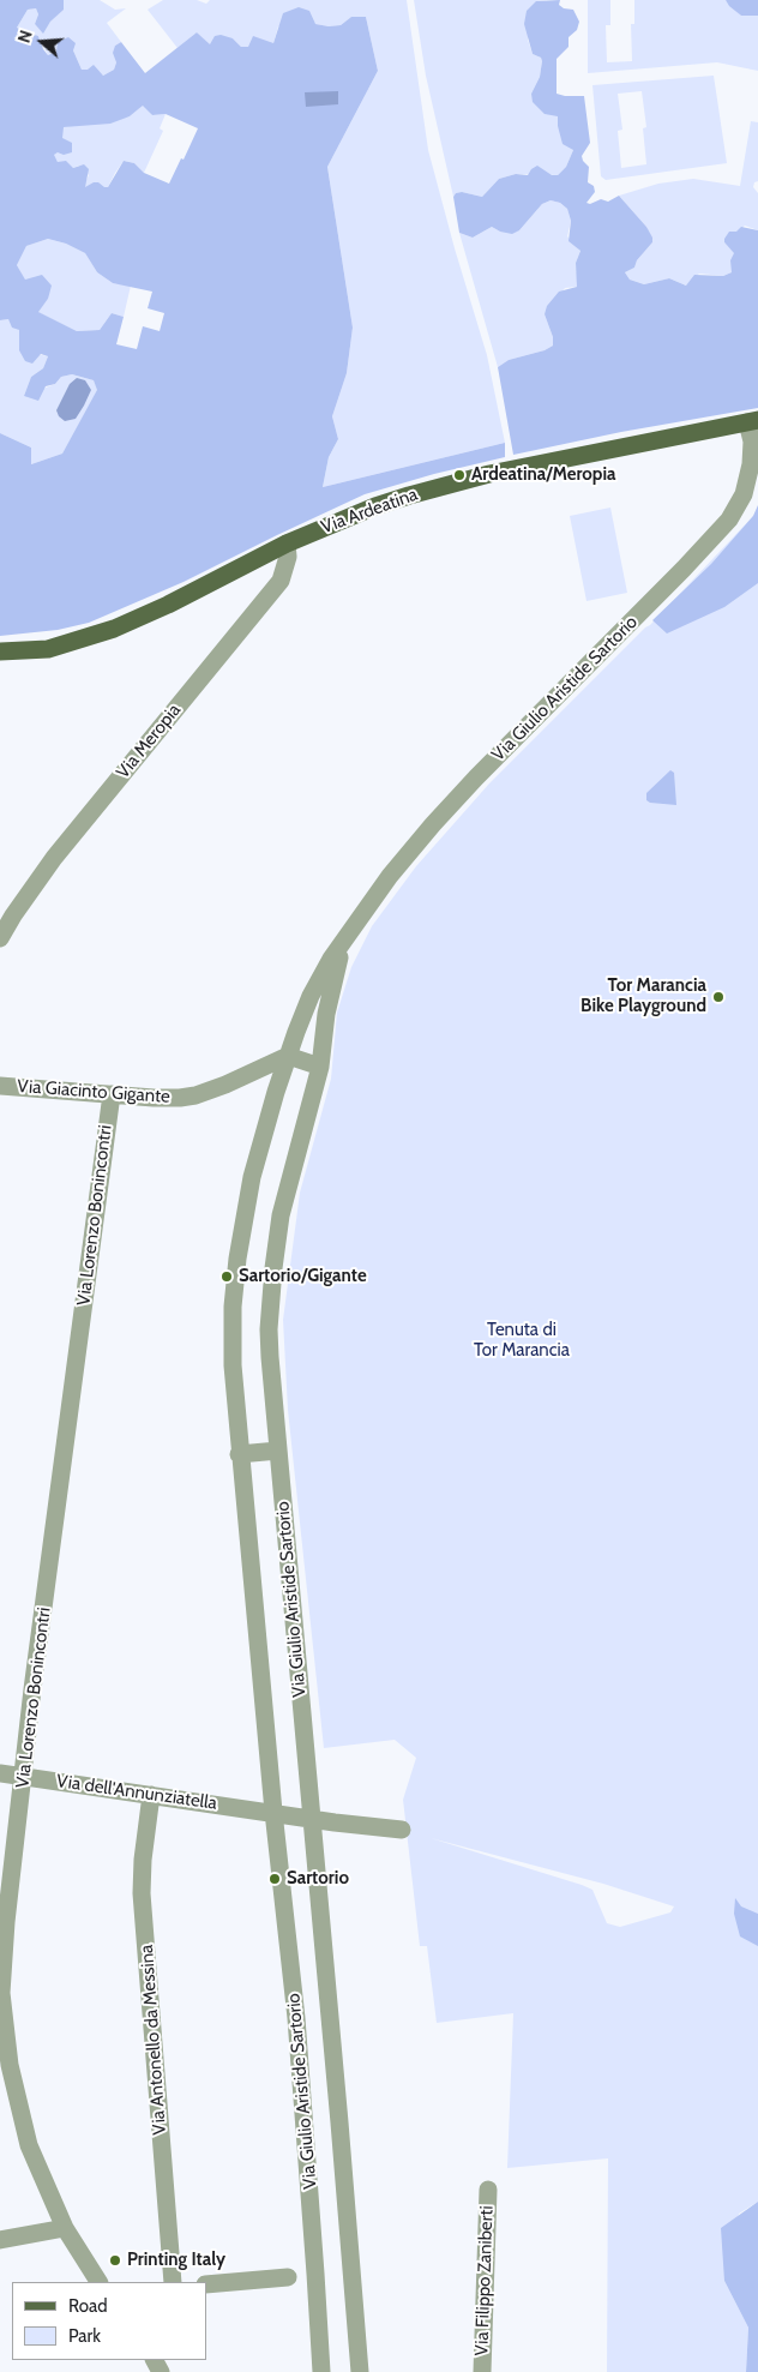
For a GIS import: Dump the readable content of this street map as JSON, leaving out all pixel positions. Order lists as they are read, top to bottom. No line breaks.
{"streets":{"main road":["Via Ardeatina"],"street":["Via Giulio Aristide Sartorio","Via Meropia","Via Giacinto Gigante","Via Lorenzo Bonincontri","Via dell'Annunziatella","Via Antonello da Messina","Via Filippo Zaniberti"]},"crossings":[["Via Ardeatina","Via Giulio Aristide Sartorio"],["Via Ardeatina","Via Meropia"],["Via Giulio Aristide Sartorio","Via Giacinto Gigante"],["Via Giulio Aristide Sartorio","Via dell'Annunziatella"],["Via Giacinto Gigante","Via Lorenzo Bonincontri"],["Via Lorenzo Bonincontri","Via dell'Annunziatella"],["Via dell'Annunziatella","Via Antonello da Messina"]],"parks":["Tenuta di Tor Marancia"],"places":["Ardeatina/Meropia","Tor Marancia Bike Playground","Sartorio/Gigante","Sartorio","Printing Italy"],"legend":["Road","Park"],"north":"left"}
